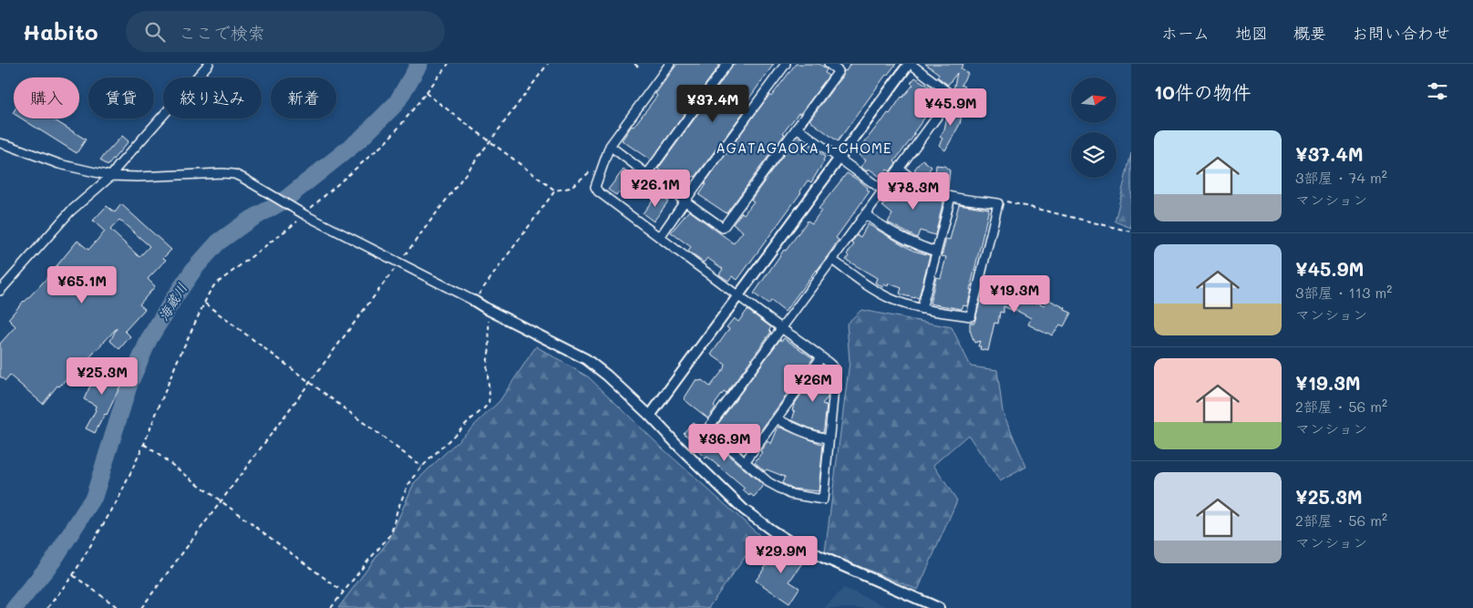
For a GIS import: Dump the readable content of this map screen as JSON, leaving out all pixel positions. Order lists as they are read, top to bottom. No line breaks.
{"districts":["AGATAGAOKA 1-CHOME"],"water":["海蔵川"],"north":"right","page":{"header":"Habito","search":"ここで検索","nav":["ホーム","地図","概要","お問い合わせ"],"heading":"10件の物件","chip":["購入","賃貸","絞り込み","新着"],"price":["¥37.4M","¥45.9M","¥26.1M","¥78.3M","¥65.1M","¥19.3M","¥25.3M","¥26M","¥36.9M","¥29.9M"],"list":[{"name":"¥37.4M","note":"3部屋 · 74 m² · マンション"},{"name":"¥45.9M","note":"3部屋 · 113 m² · マンション"},{"name":"¥19.3M","note":"2部屋 · 56 m² · マンション"},{"name":"¥25.3M","note":"2部屋 · 56 m² · マンション"}]}}
